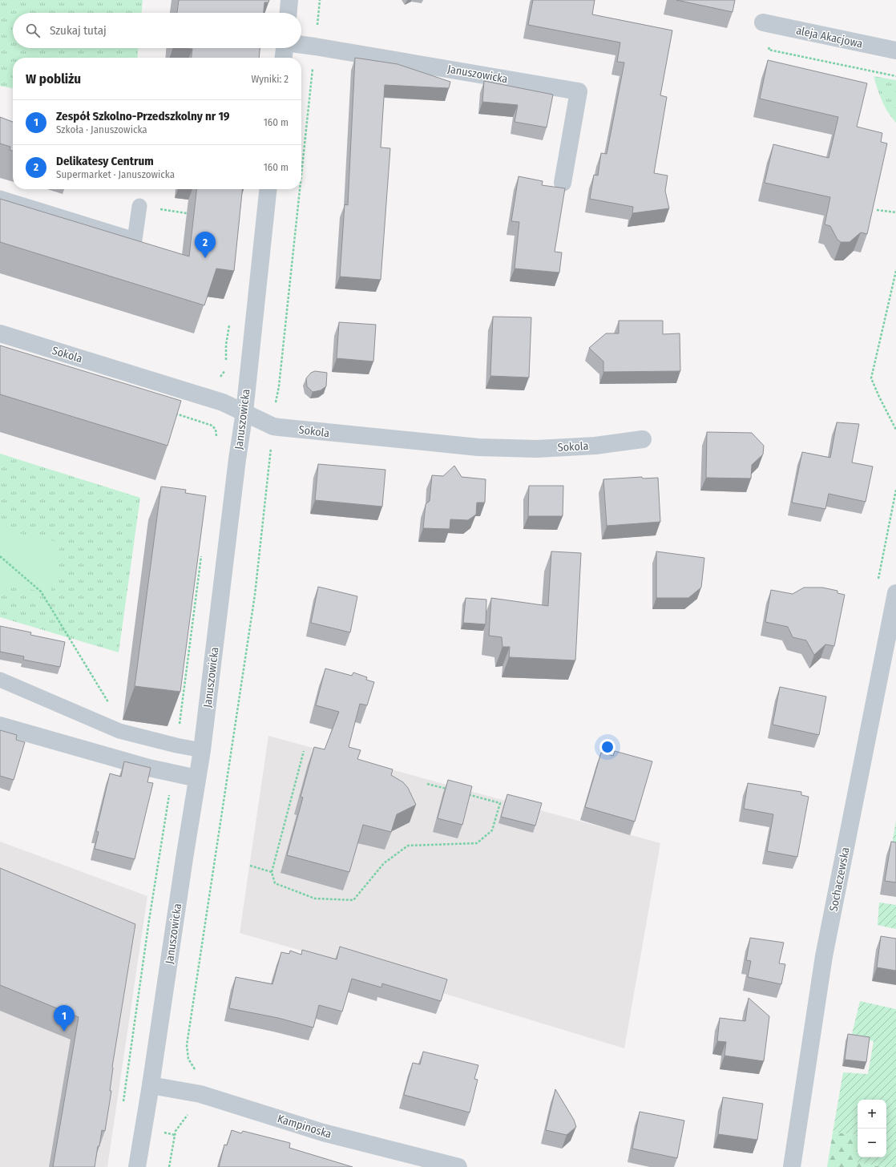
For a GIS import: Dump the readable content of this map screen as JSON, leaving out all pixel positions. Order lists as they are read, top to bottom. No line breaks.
{"streets":{"street":["aleja Akacjowa","Januszowicka","Sokola","Sochaczewska","Kampinoska"]},"crossings":[["Januszowicka","Sokola"],["Januszowicka","Kampinoska"]],"page":{"search":"Szukaj tutaj","heading":["W pobliżu","Wyniki: 2"],"list":[{"mark":"1","name":"Zespół Szkolno-Przedszkolny nr 19","note":"Szkoła · Januszowicka","value":"160 m"},{"mark":"2","name":"Delikatesy Centrum","note":"Supermarket · Januszowicka","value":"160 m"}],"pins":["2","1"],"map_buttons":["+","−"]}}
